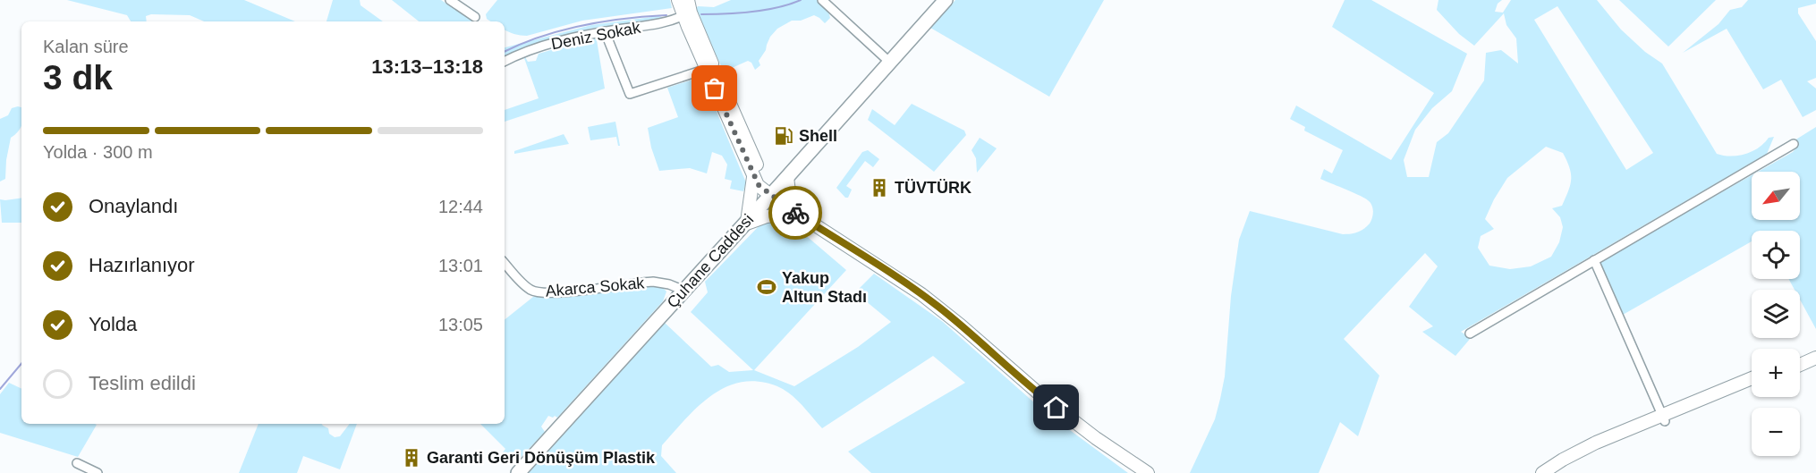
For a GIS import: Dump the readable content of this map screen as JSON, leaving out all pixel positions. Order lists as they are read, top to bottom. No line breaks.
{"streets":{"main road":["Çuhane Caddesi"],"street":["Deniz Sokak","Akarca Sokak"]},"crossings":[["Çuhane Caddesi","Akarca Sokak"]],"places":{"fuel station":["Shell"],"building":["TÜVTÜRK","Garanti Geri Dönüşüm Plastik"],"sports":["Yakup Altun Stadı"]},"north":"bottom left","page":{"heading":["3 dk","Kalan süre","13:13–13:18"],"bar":"Yolda · 300 m","map_buttons":["+","−"],"list":[["Onaylandı","12:44"],["Hazırlanıyor","13:01"],["Yolda","13:05"],"Teslim edildi"]}}
